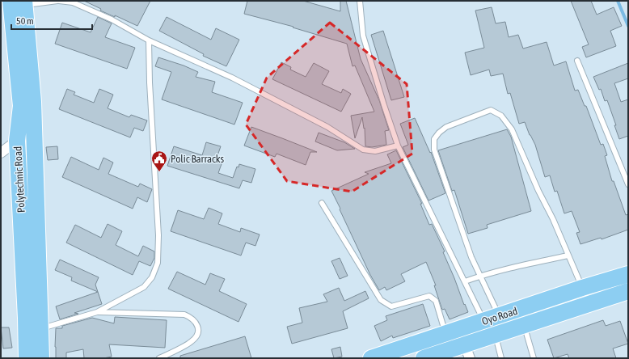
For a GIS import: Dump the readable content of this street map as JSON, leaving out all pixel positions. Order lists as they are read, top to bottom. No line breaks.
{"streets":{"main road":["Polytechnic Road","Oyo Road"]},"places":{"public building":["Polic Barracks"]},"scale_bar":"50 m"}
